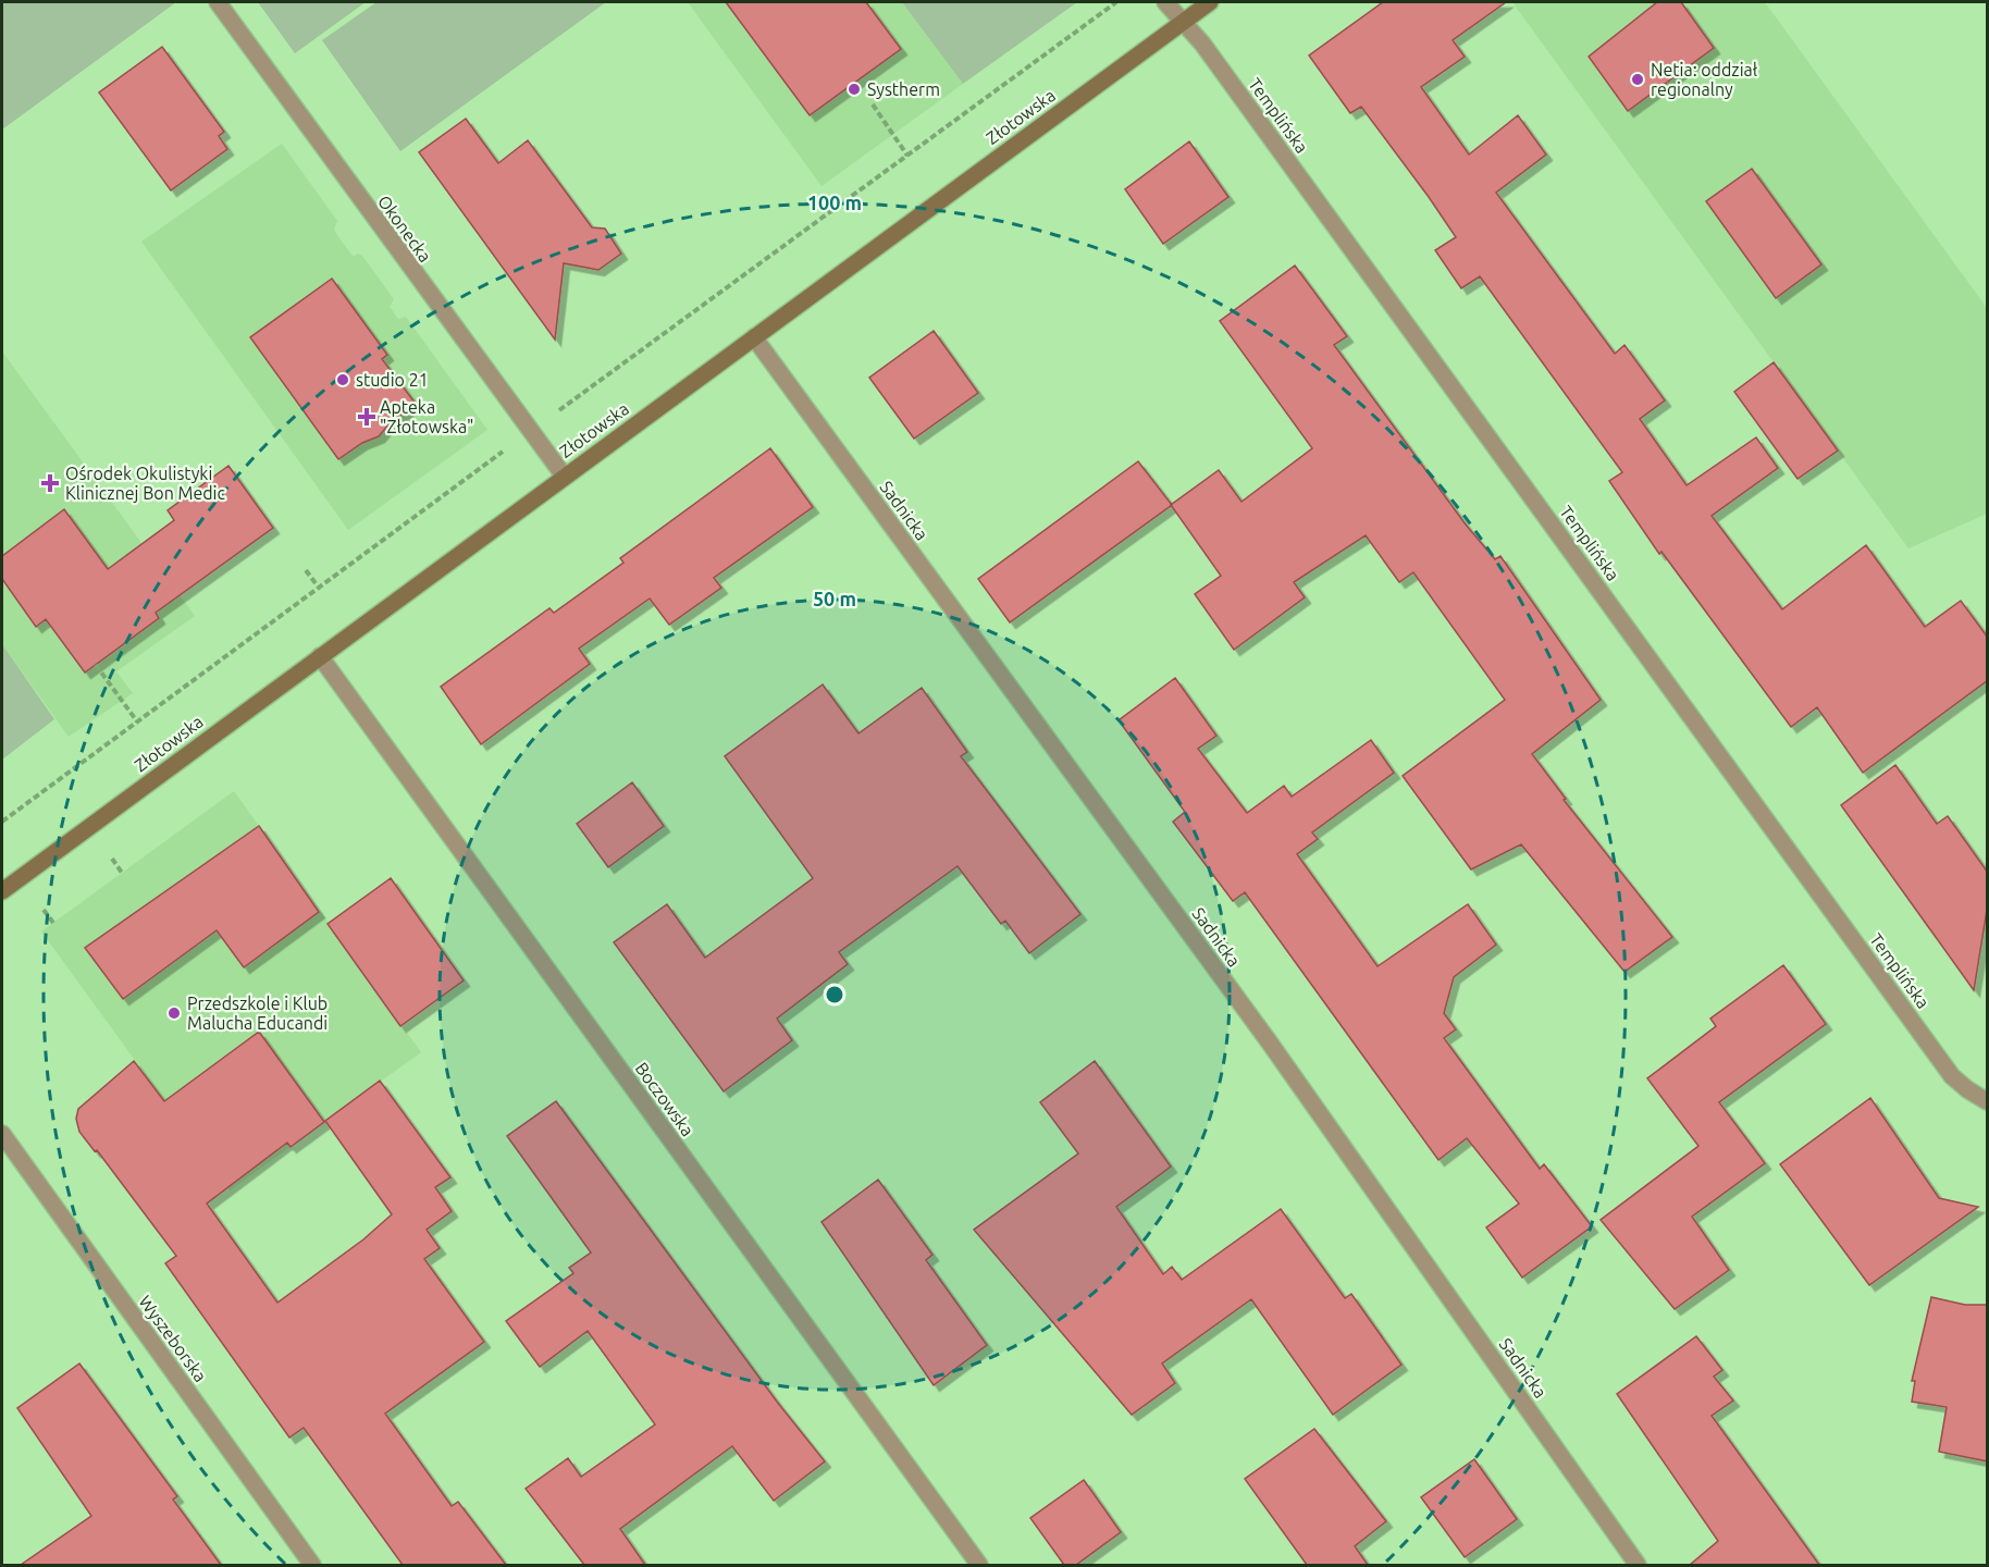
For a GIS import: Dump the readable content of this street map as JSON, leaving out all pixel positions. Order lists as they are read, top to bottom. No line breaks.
{"streets":{"street":["Templińska","Złotowska","Okonecka","Sadnicka","Boczowska","Wyszeborska"]},"crossings":[["Templińska","Złotowska"],["Złotowska","Okonecka"],["Złotowska","Sadnicka"],["Złotowska","Boczowska"]],"places":{"other":["Netia: oddział regionalny","Systherm","studio 21","Przedszkole i Klub Malucha Educandi"],"health":["Apteka \"Złotowska\"","Ośrodek Okulistyki Klinicznej Bon Medic"]},"rings":["100 m","50 m"]}
